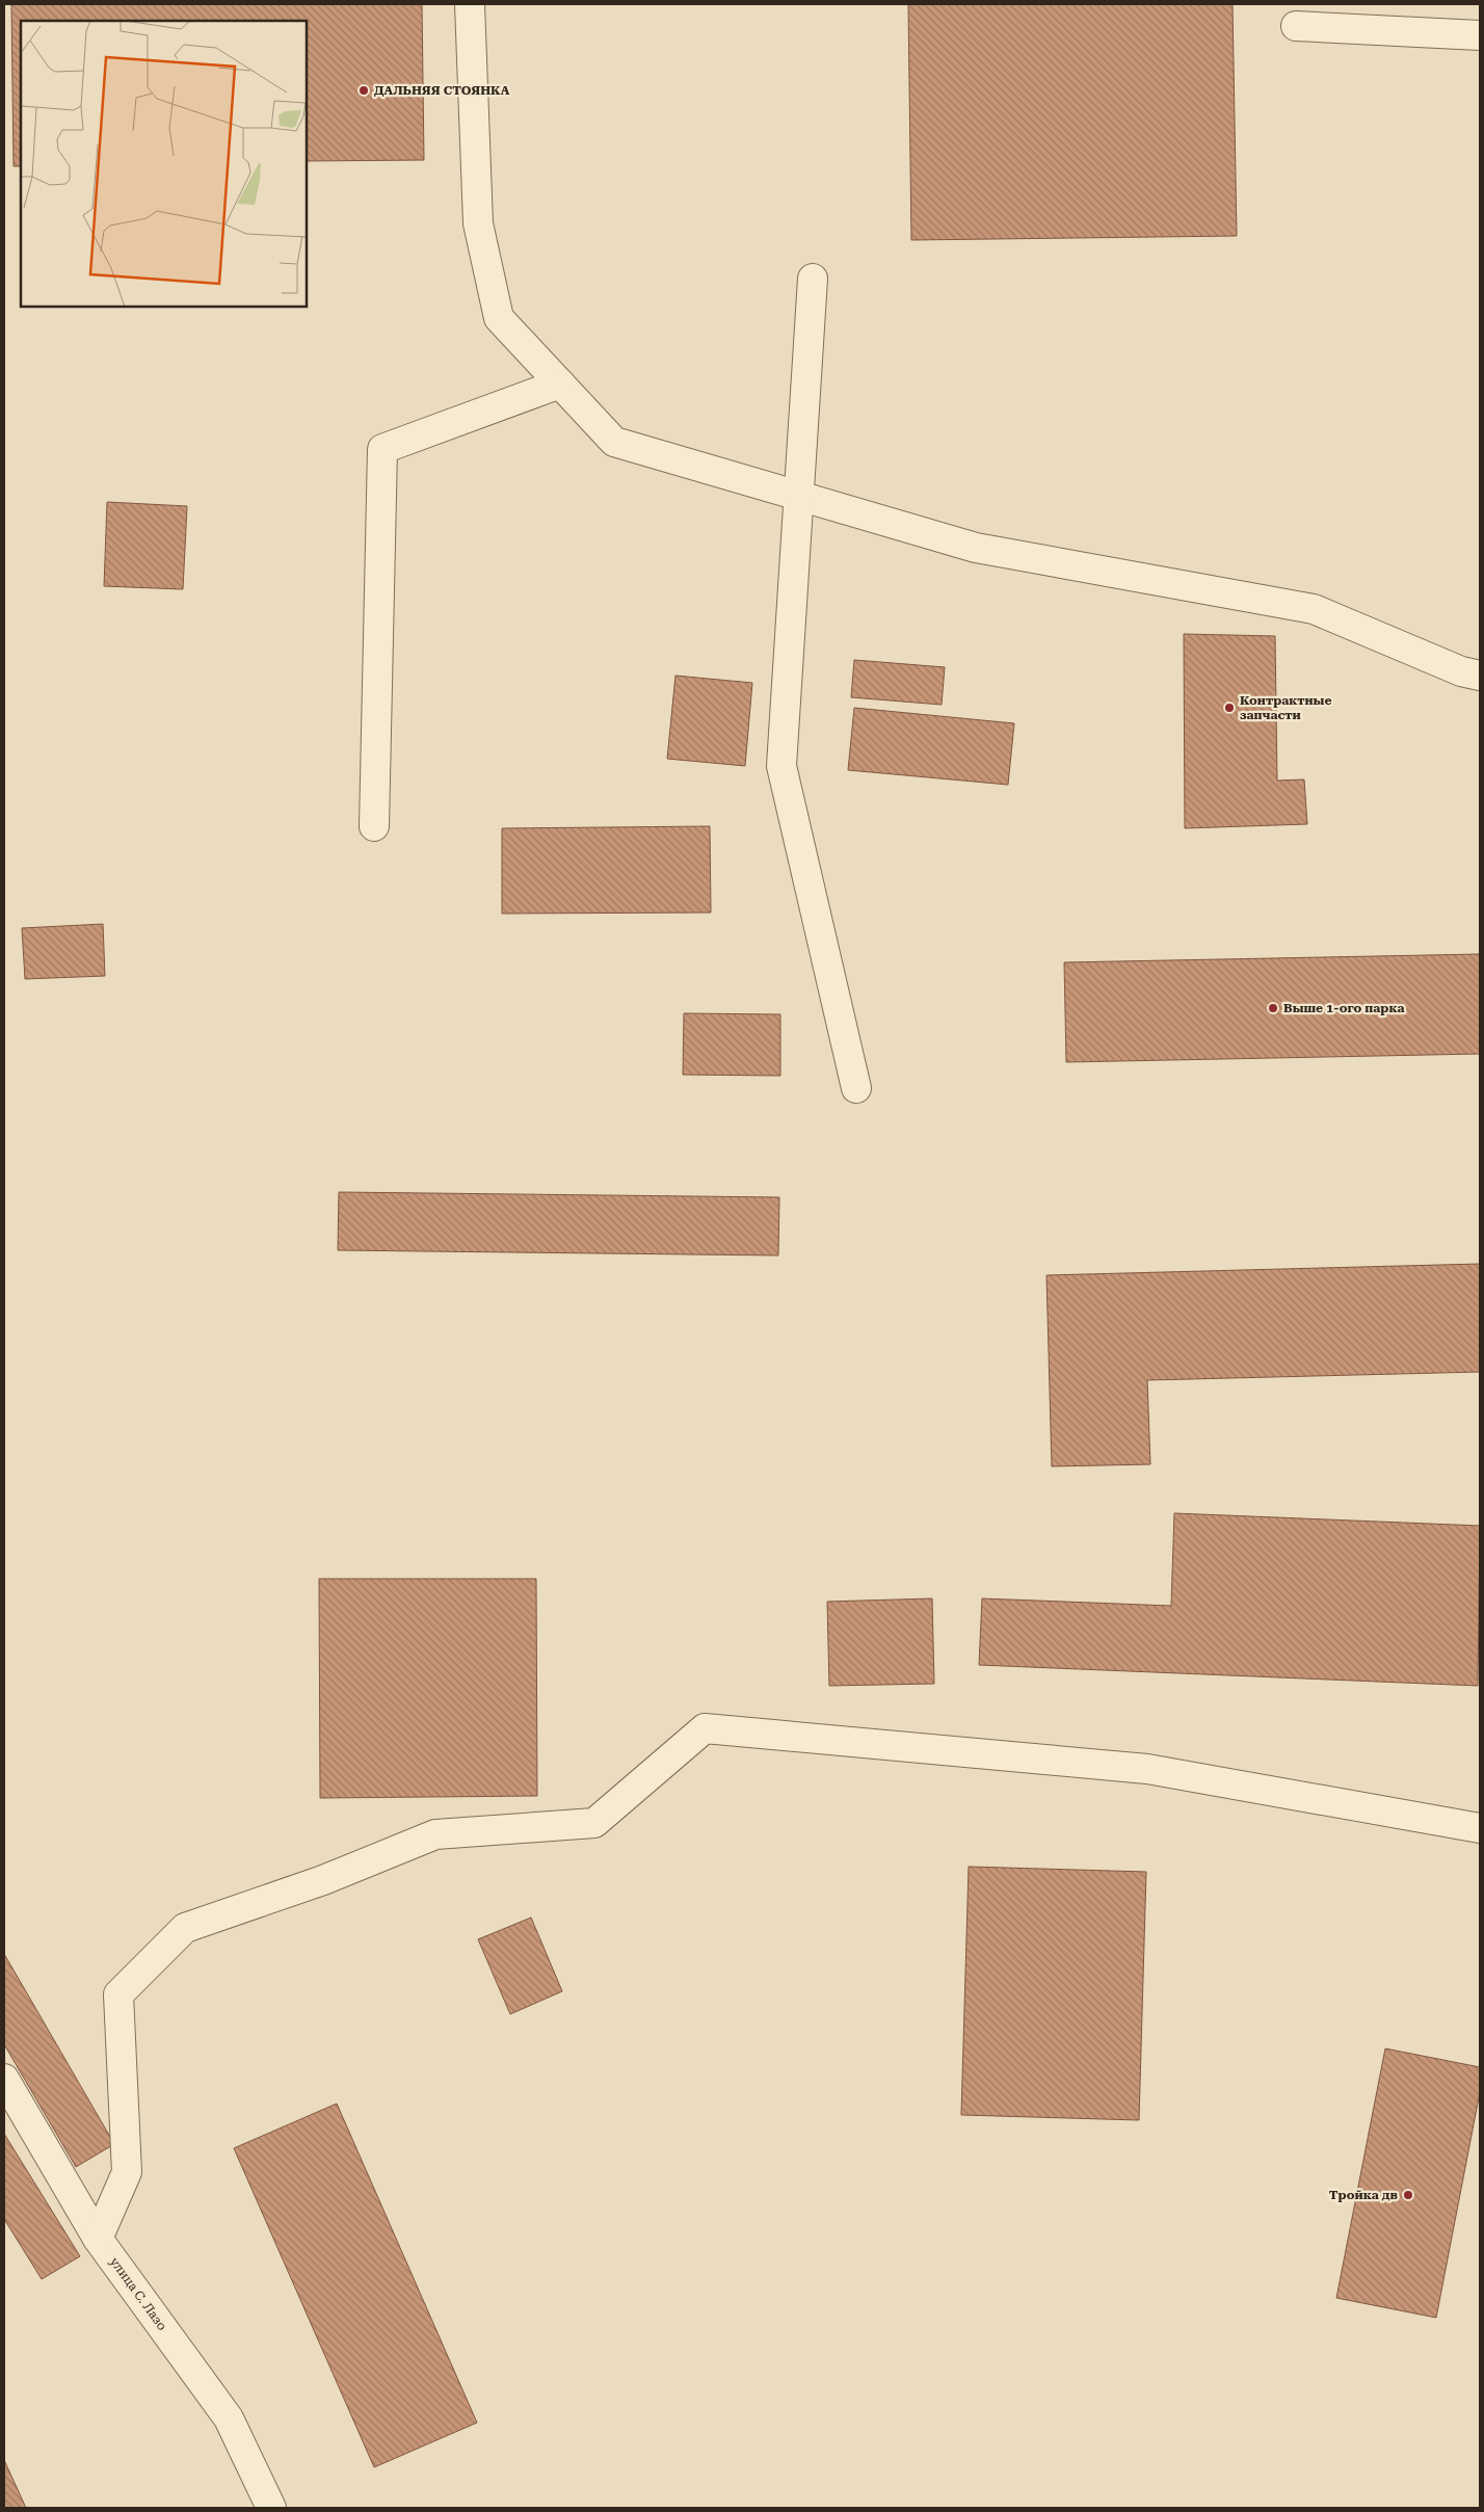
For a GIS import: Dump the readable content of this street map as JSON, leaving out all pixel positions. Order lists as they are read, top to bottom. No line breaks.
{"streets":{"street":["улица С. Лазо"]},"places":["ДАЛЬНЯЯ СТОЯНКА","Контрактные запчасти","Выше 1-ого парка","Тройка дв"]}
